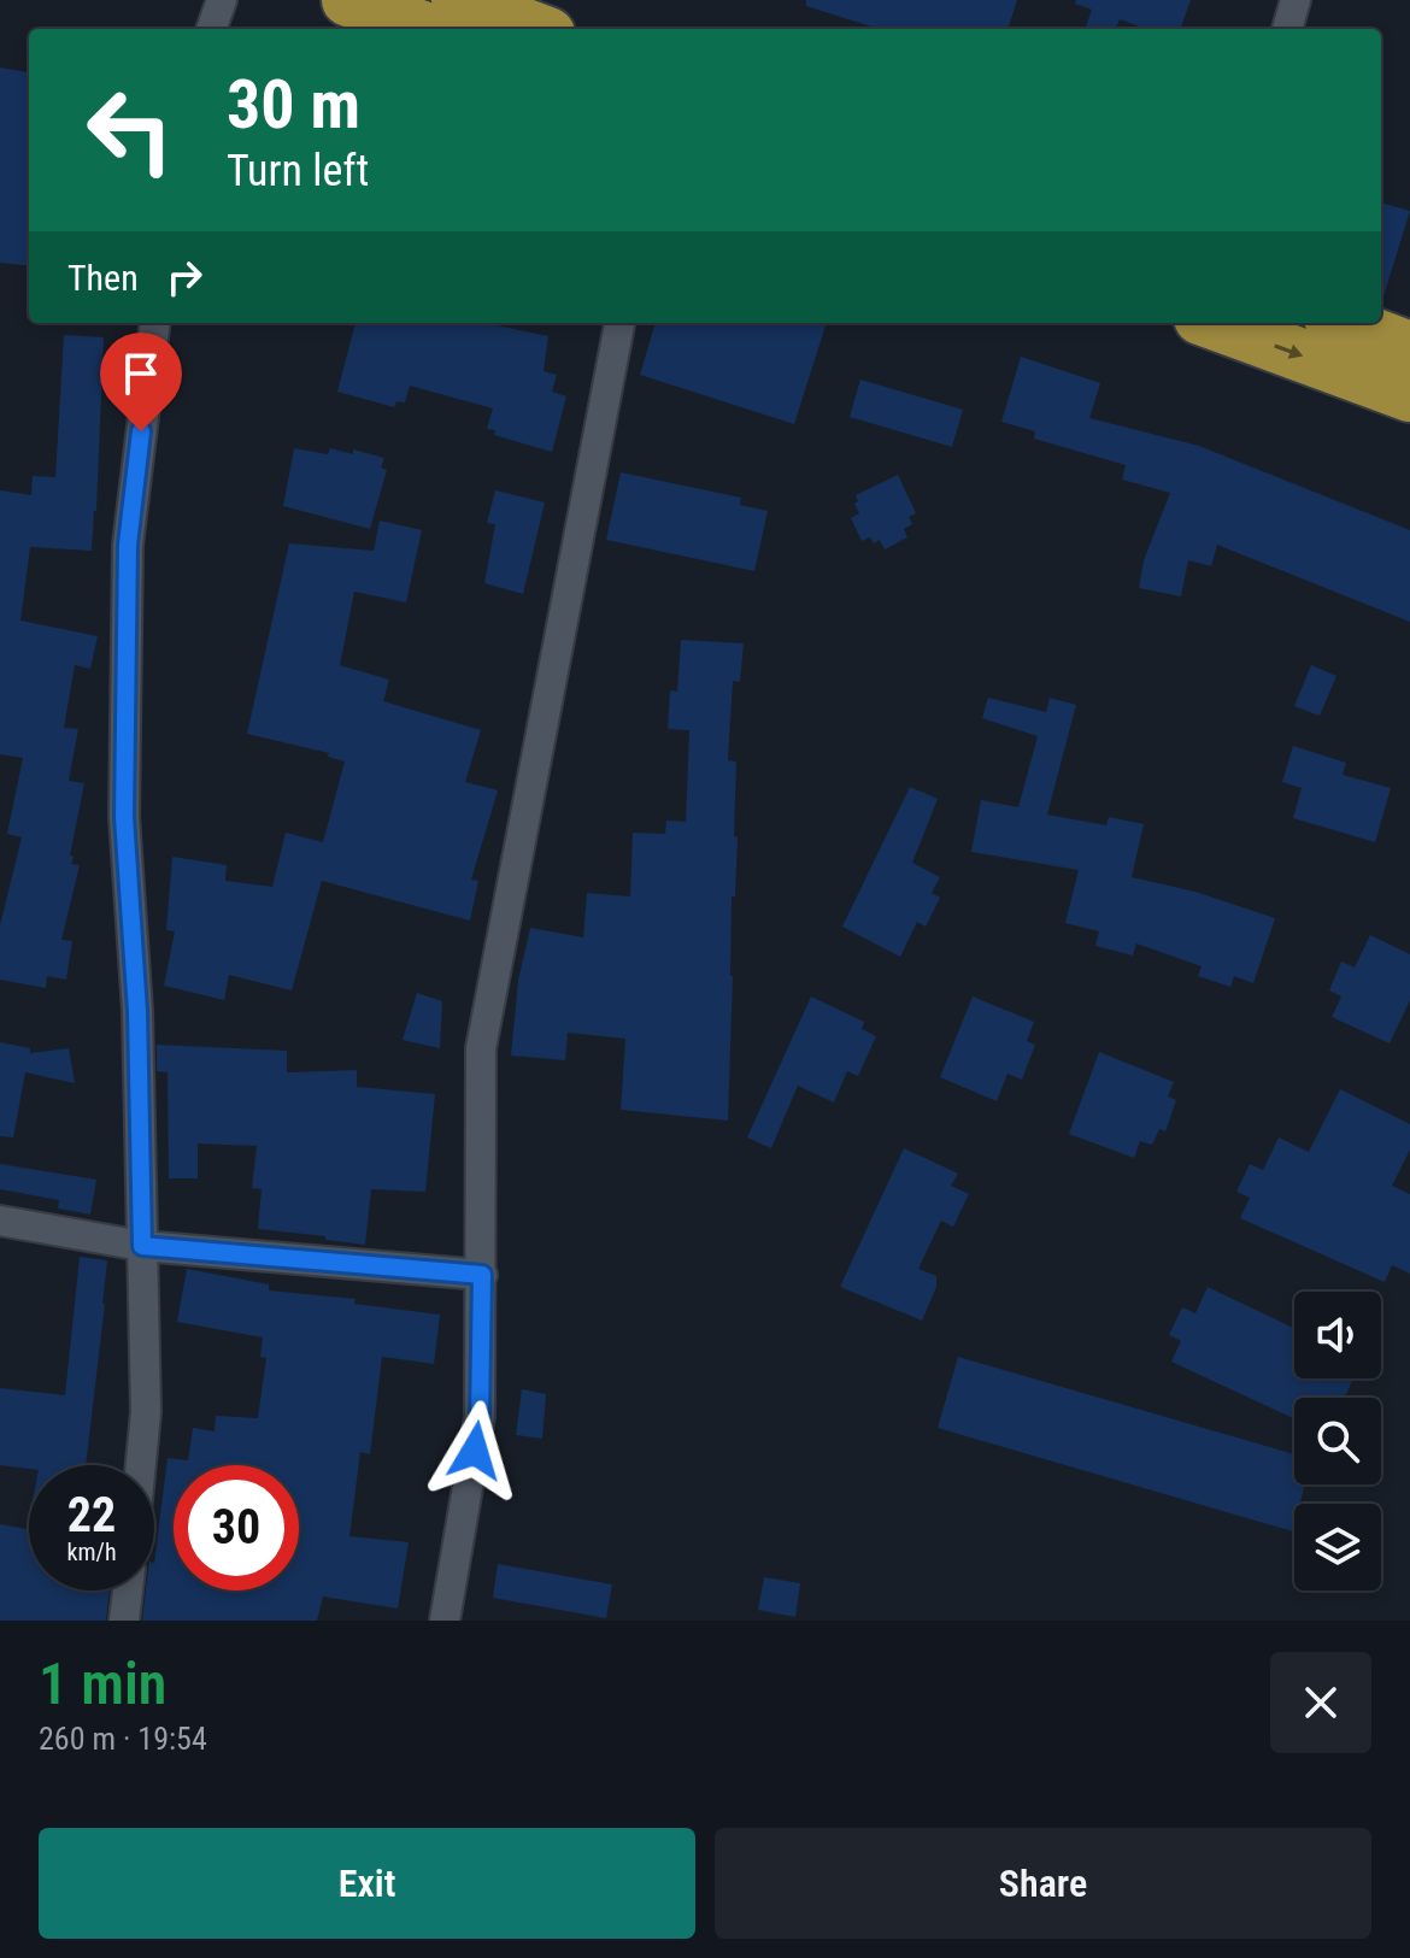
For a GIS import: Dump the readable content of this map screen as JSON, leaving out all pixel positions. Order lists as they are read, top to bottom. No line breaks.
{"page":{"turn":["30 m","Turn left"],"then":"Then","speed":"22 km/h","limit":"30","heading":["1 min","260 m · 19:54"],"buttons":["Exit","Share"]}}
